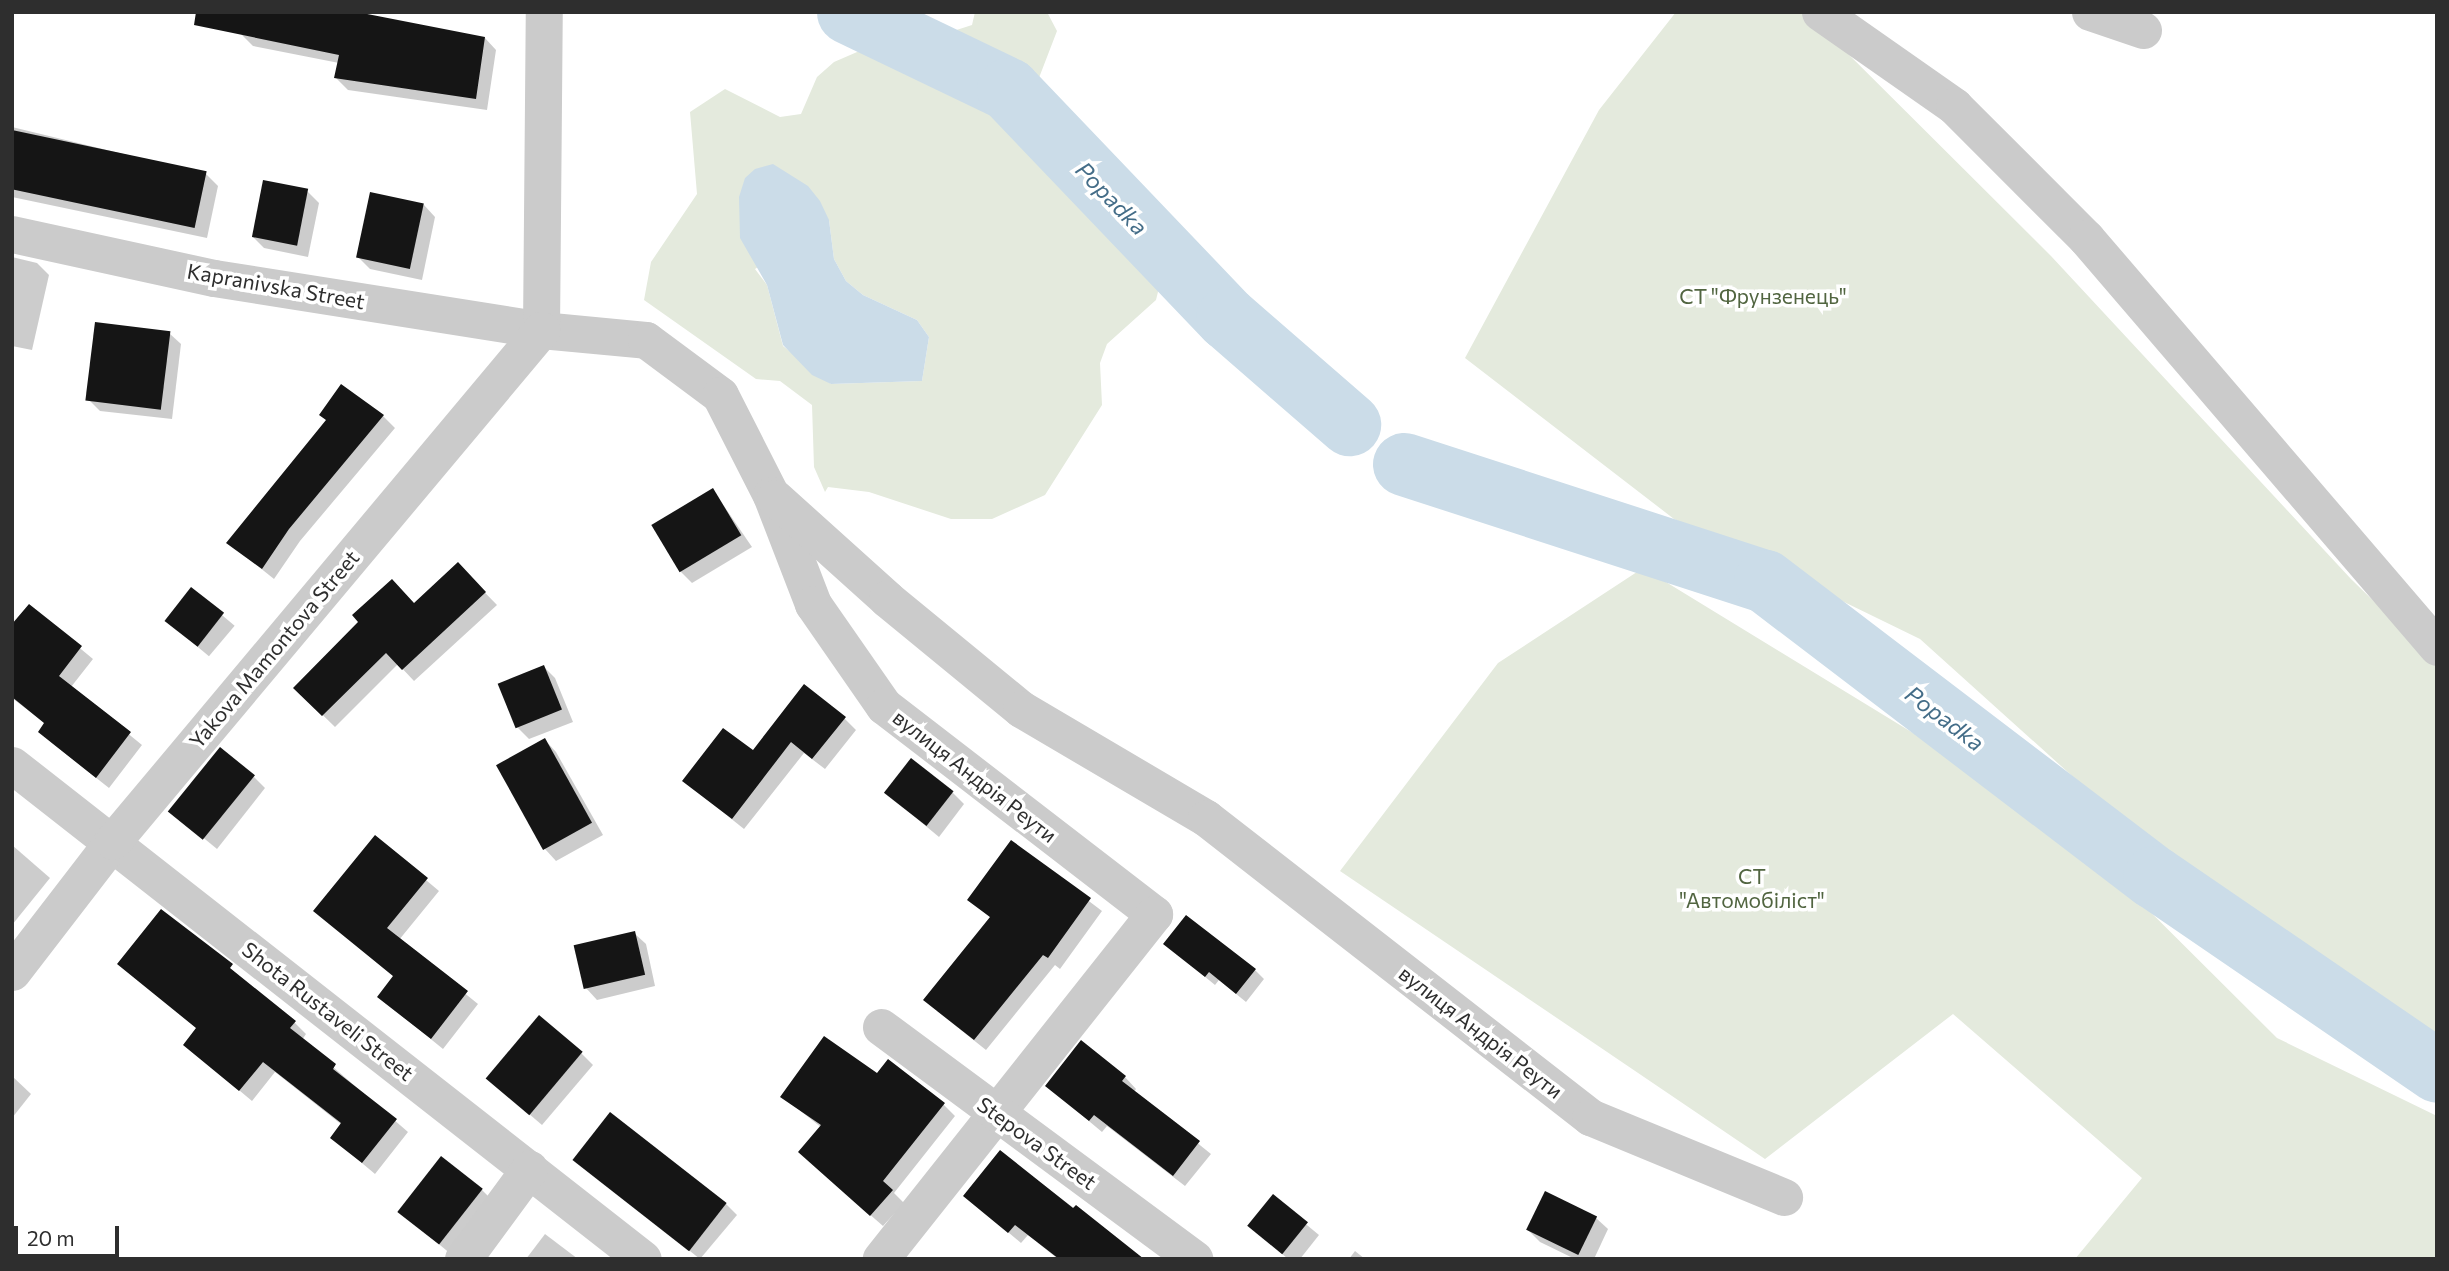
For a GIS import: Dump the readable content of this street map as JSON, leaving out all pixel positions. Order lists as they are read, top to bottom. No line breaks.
{"streets":{"street":["Kapranivska Street","Yakova Mamontova Street","вулиця Андрія Реути","Shota Rustaveli Street","Stepova Street"]},"crossings":[["Kapranivska Street","Yakova Mamontova Street"],["Kapranivska Street","вулиця Андрія Реути"],["Yakova Mamontova Street","вулиця Андрія Реути"],["Yakova Mamontova Street","Shota Rustaveli Street"],["вулиця Андрія Реути","Stepova Street"]],"water":["Popadka"],"parks":["СТ \"Фрунзенець\"","СТ \"Автомобіліст\""],"scale_bar":"20 m"}
